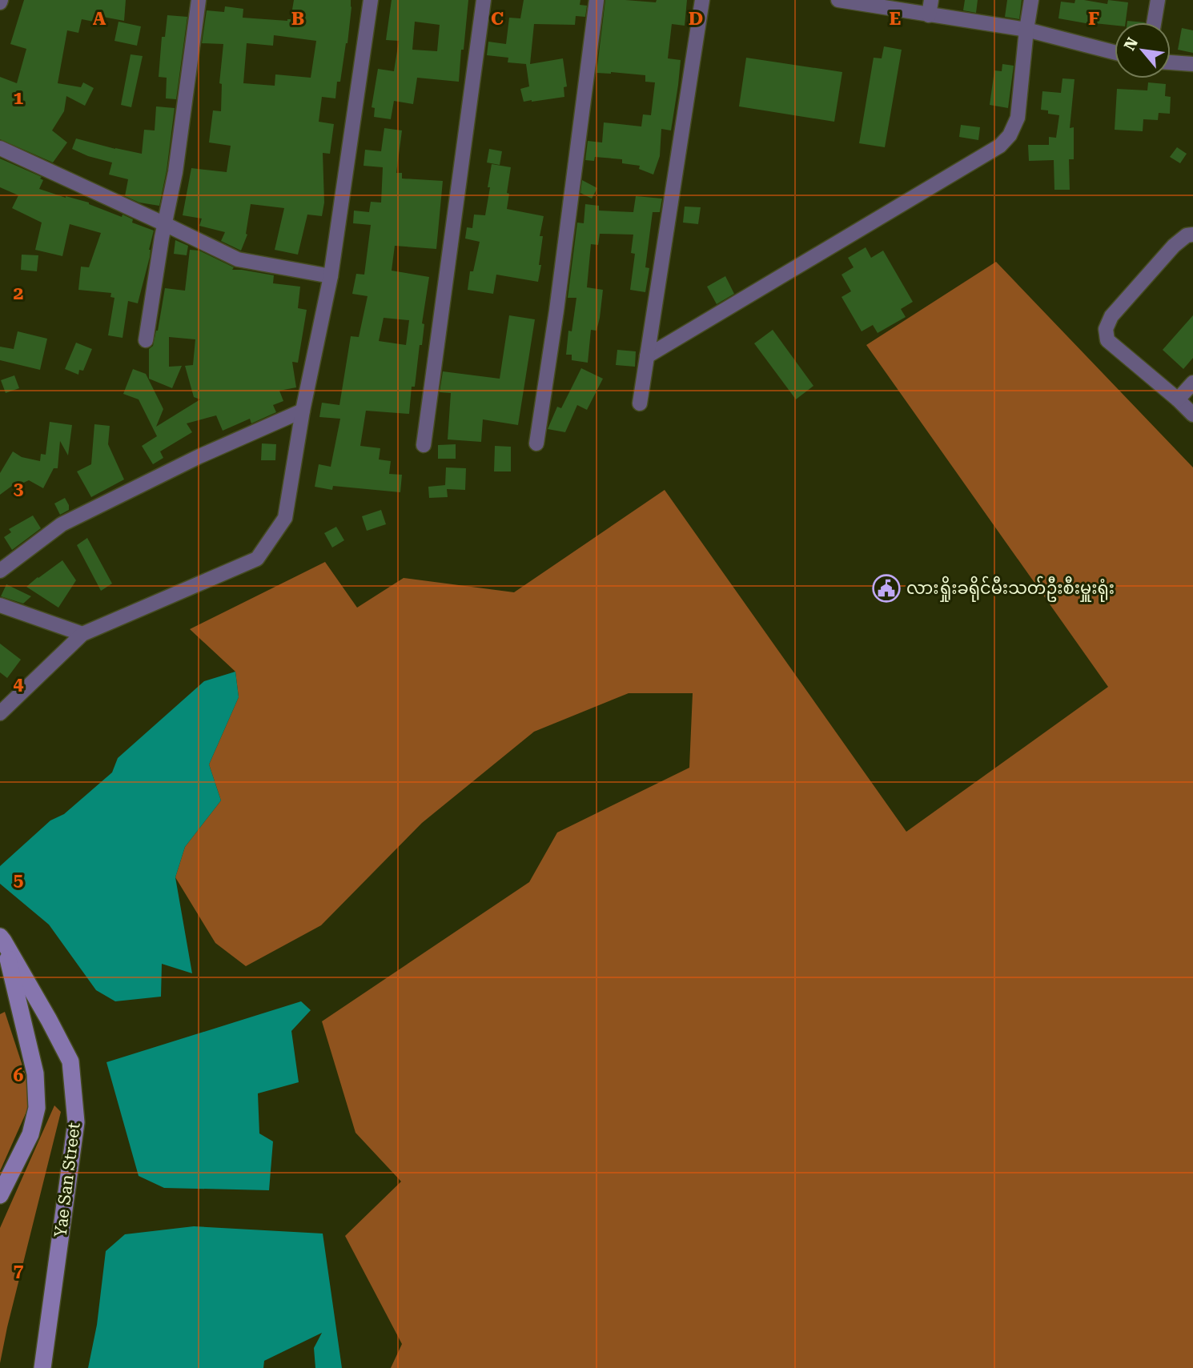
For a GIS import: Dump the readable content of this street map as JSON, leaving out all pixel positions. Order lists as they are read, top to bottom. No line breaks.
{"streets":{"main road":["Yae San Street"]},"places":{"public building":["လားရှိုးခရိုင်မီးသတ်ဦးစီးမှူးရုံး"]},"north":"top left","grid":{"columns":["A","B","C","D","E","F"],"rows":["1","2","3","4","5","6","7"]}}
